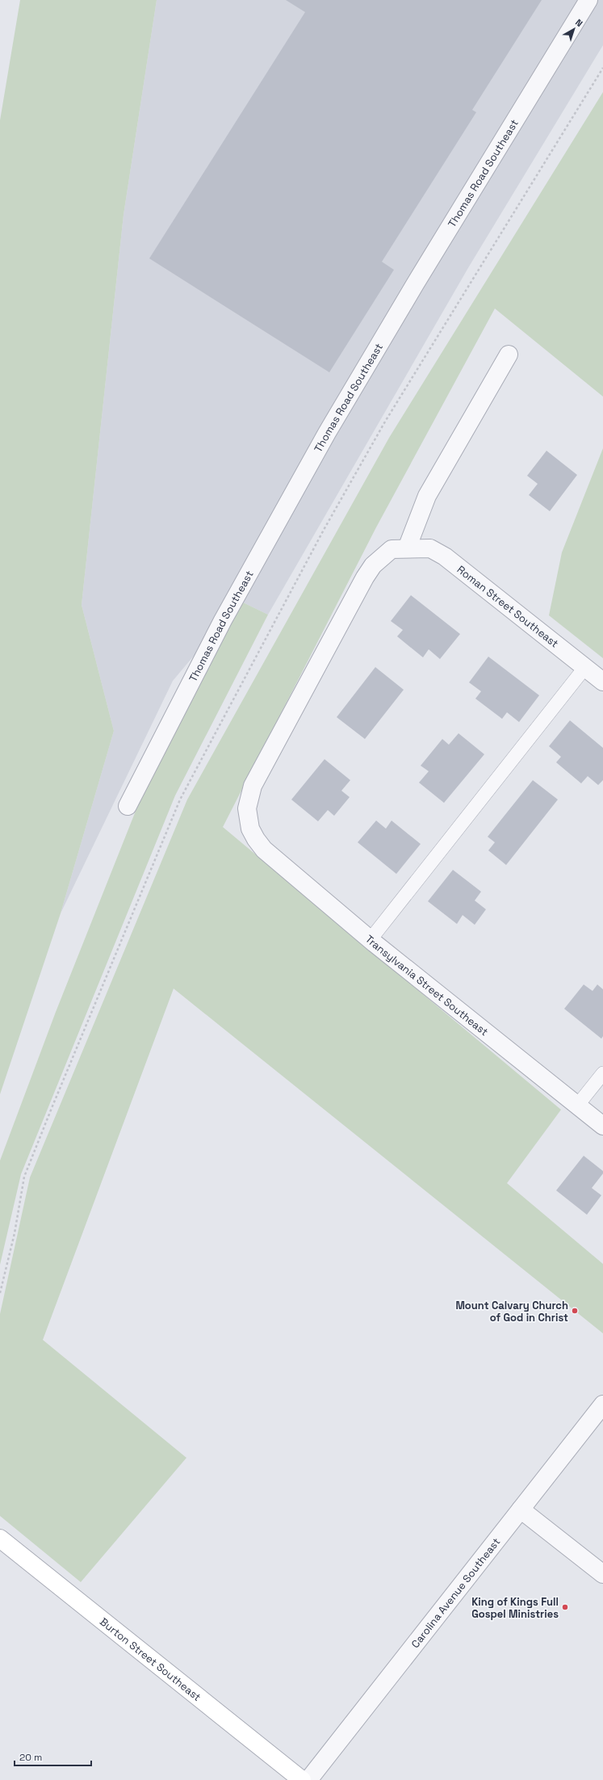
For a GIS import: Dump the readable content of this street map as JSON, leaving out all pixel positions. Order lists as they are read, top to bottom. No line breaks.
{"streets":{"street":["Thomas Road Southeast","Roman Street Southeast","Transylvania Street Southeast","Carolina Avenue Southeast","Burton Street Southeast"]},"crossings":[["Roman Street Southeast","Transylvania Street Southeast"]],"places":["Mount Calvary Church of God in Christ","King of Kings Full Gospel Ministries"],"scale_bar":"20 m","north":"top right"}
